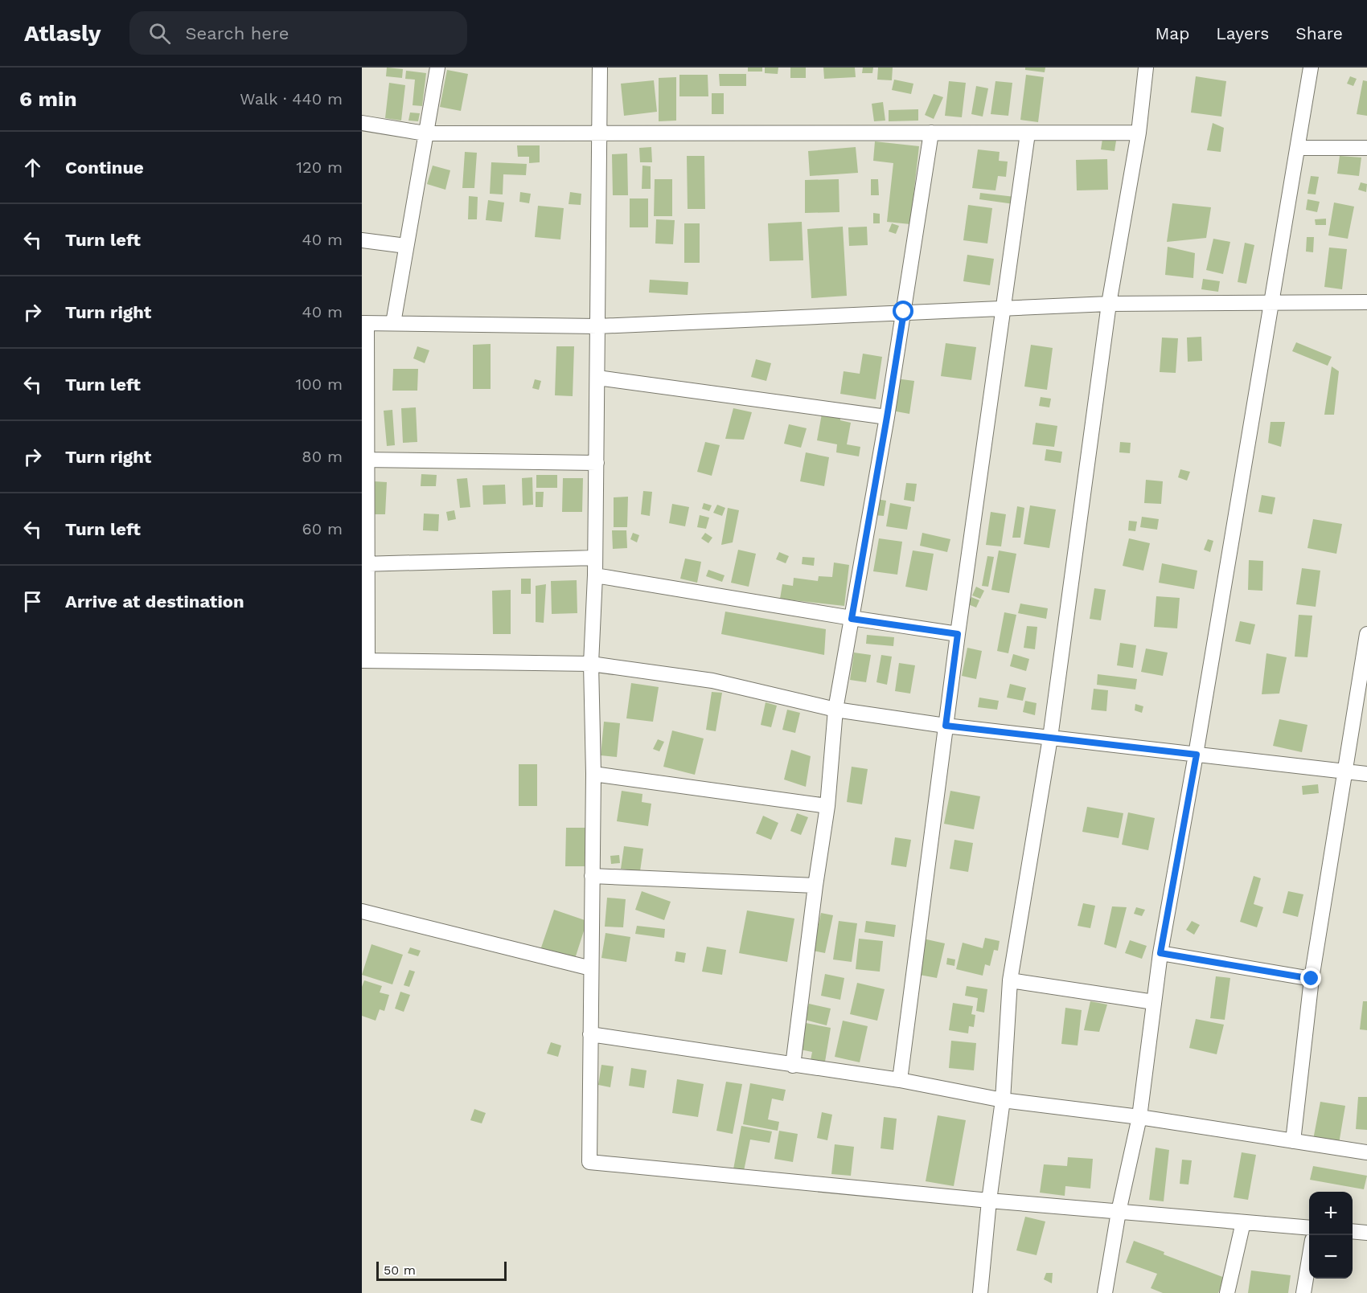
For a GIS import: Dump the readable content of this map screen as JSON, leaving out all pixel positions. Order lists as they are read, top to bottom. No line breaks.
{"scale_bar":"50 m","page":{"header":"Atlasly","search":"Search here","nav":["Map","Layers","Share"],"heading":["6 min","Walk · 440 m"],"list":[["Continue","120 m"],["Turn left","40 m"],["Turn right","40 m"],["Turn left","100 m"],["Turn right","80 m"],["Turn left","60 m"],"Arrive at destination"],"map_buttons":["+","−"],"scale":"50 m"}}
